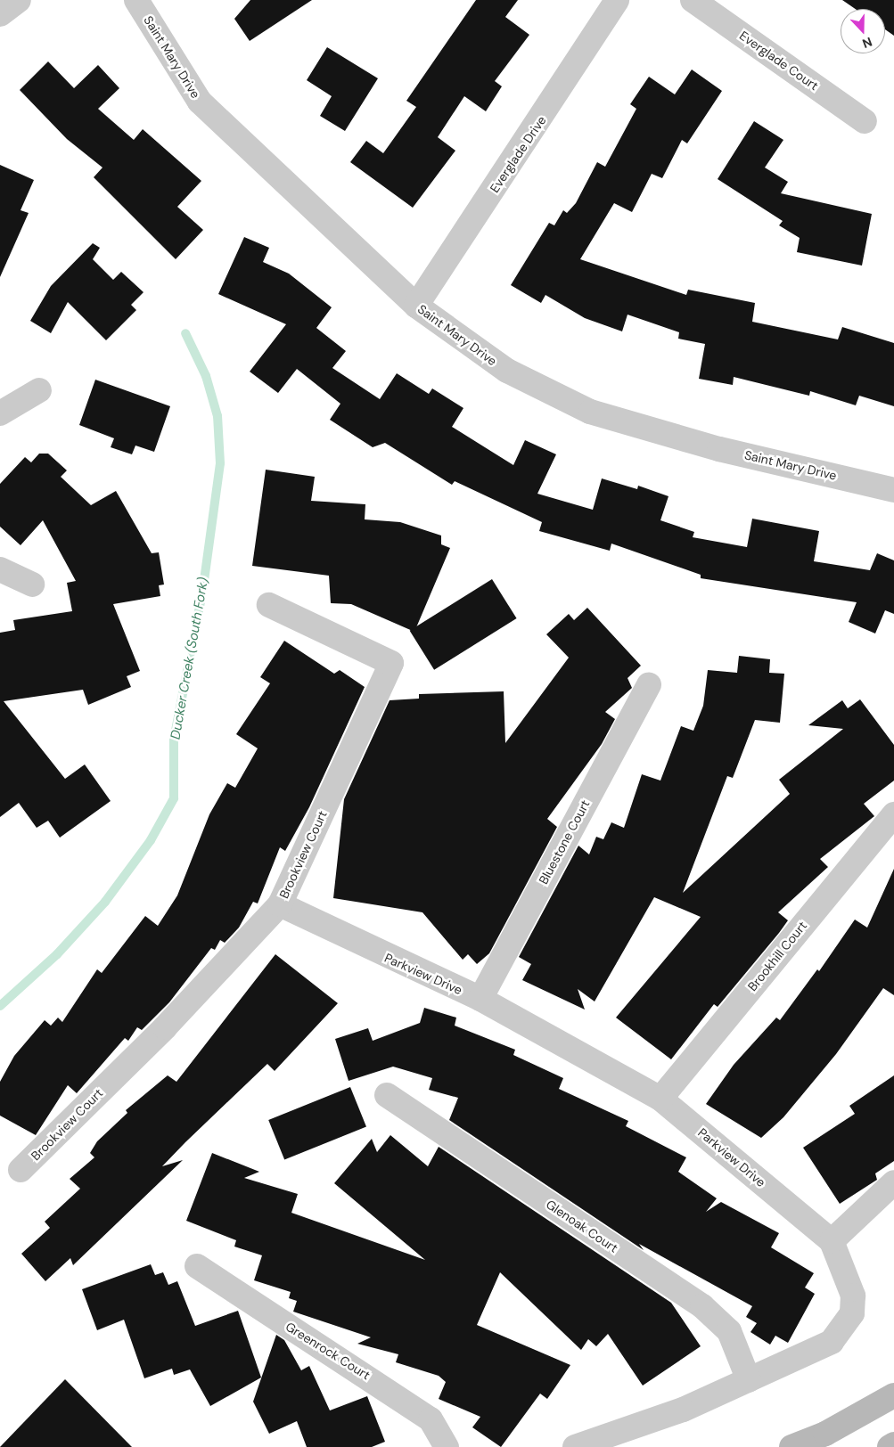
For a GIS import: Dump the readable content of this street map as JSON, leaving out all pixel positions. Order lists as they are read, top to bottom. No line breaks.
{"streets":{"street":["Saint Mary Drive","Everglade Court","Everglade Drive","Bluestone Court","Brookview Court","Brookhill Court","Parkview Drive","Glenoak Court","Greenrock Court"]},"crossings":[["Saint Mary Drive","Everglade Drive"],["Bluestone Court","Parkview Drive"],["Brookview Court","Parkview Drive"],["Brookhill Court","Parkview Drive"],["Parkview Drive","Glenoak Court"]],"water":["Ducker Creek (South Fork)"],"north":"bottom"}
